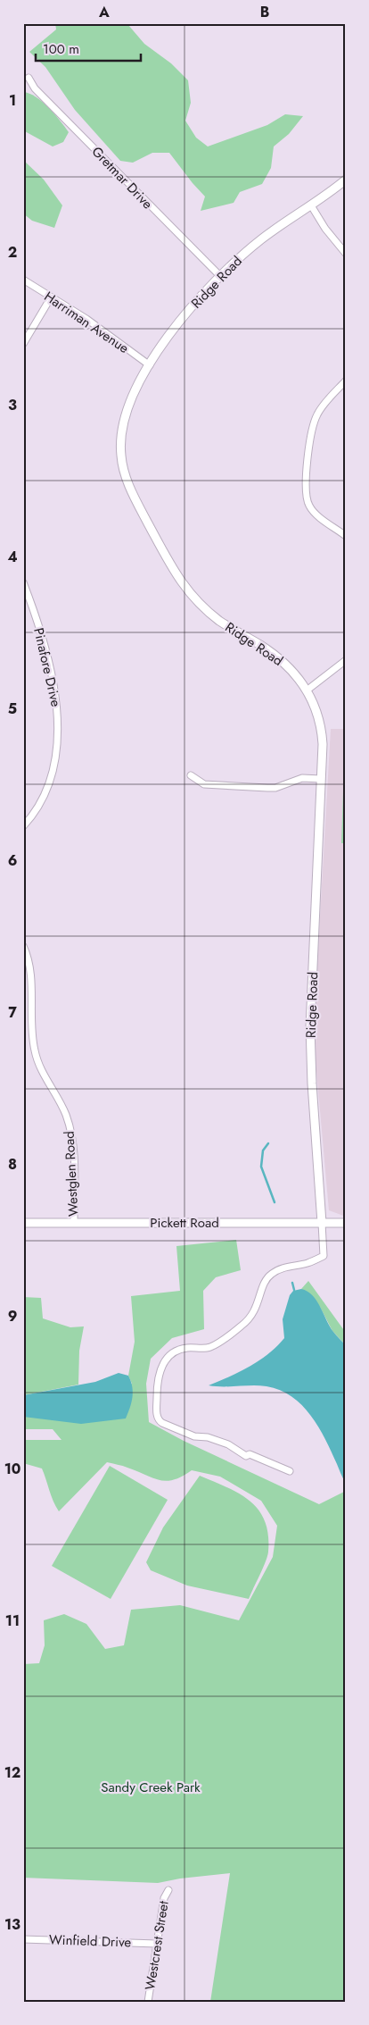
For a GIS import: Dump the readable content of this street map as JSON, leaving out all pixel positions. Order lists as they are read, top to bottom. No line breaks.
{"streets":{"street":["Gretmar Drive","Ridge Road","Harriman Avenue","Pinafore Drive","Westglen Road","Pickett Road","Winfield Drive","Westcrest Street"]},"crossings":[["Gretmar Drive","Ridge Road"],["Ridge Road","Harriman Avenue"],["Ridge Road","Pickett Road"],["Westglen Road","Pickett Road"],["Winfield Drive","Westcrest Street"]],"parks":["Sandy Creek Park"],"scale_bar":"100 m","grid":{"columns":["A","B"],"rows":["1","2","3","4","5","6","7","8","9","10","11","12","13"]}}
